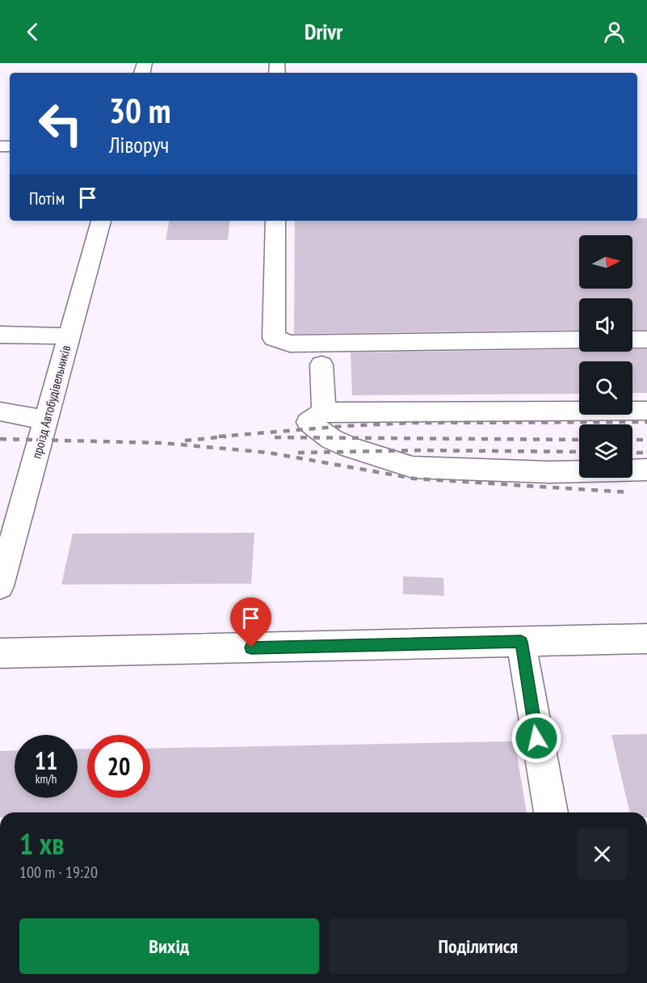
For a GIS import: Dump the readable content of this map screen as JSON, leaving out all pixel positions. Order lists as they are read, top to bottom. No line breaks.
{"streets":{"street":["проїзд Автобудівельників"]},"north":"right","page":{"header":"Drivr","turn":["30 m","Ліворуч"],"then":"Потім","speed":"11 km/h","limit":"20","heading":["1 хв","100 m · 19:20"],"buttons":["Вихід","Поділитися"]}}
